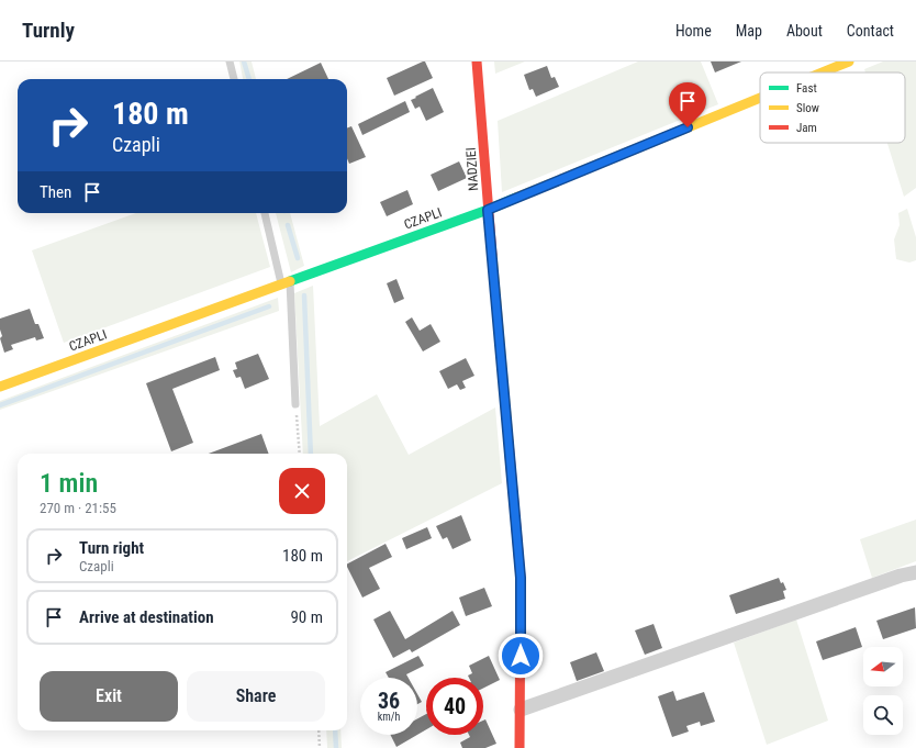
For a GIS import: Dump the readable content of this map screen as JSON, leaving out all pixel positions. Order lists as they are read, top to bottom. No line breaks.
{"streets":{"street":["NADZIEI","CZAPLI"]},"crossings":[["NADZIEI","CZAPLI"]],"legend":["Fast","Slow","Jam"],"north":"left","page":{"header":"Turnly","nav":["Home","Map","About","Contact"],"turn":["180 m","Czapli"],"then":"Then","heading":["1 min","270 m · 21:55"],"list":[{"name":"Turn right","note":"Czapli","value":"180 m"},{"name":"Arrive at destination","value":"90 m"}],"buttons":["Exit","Share"],"speed":"36 km/h","limit":"40"}}
